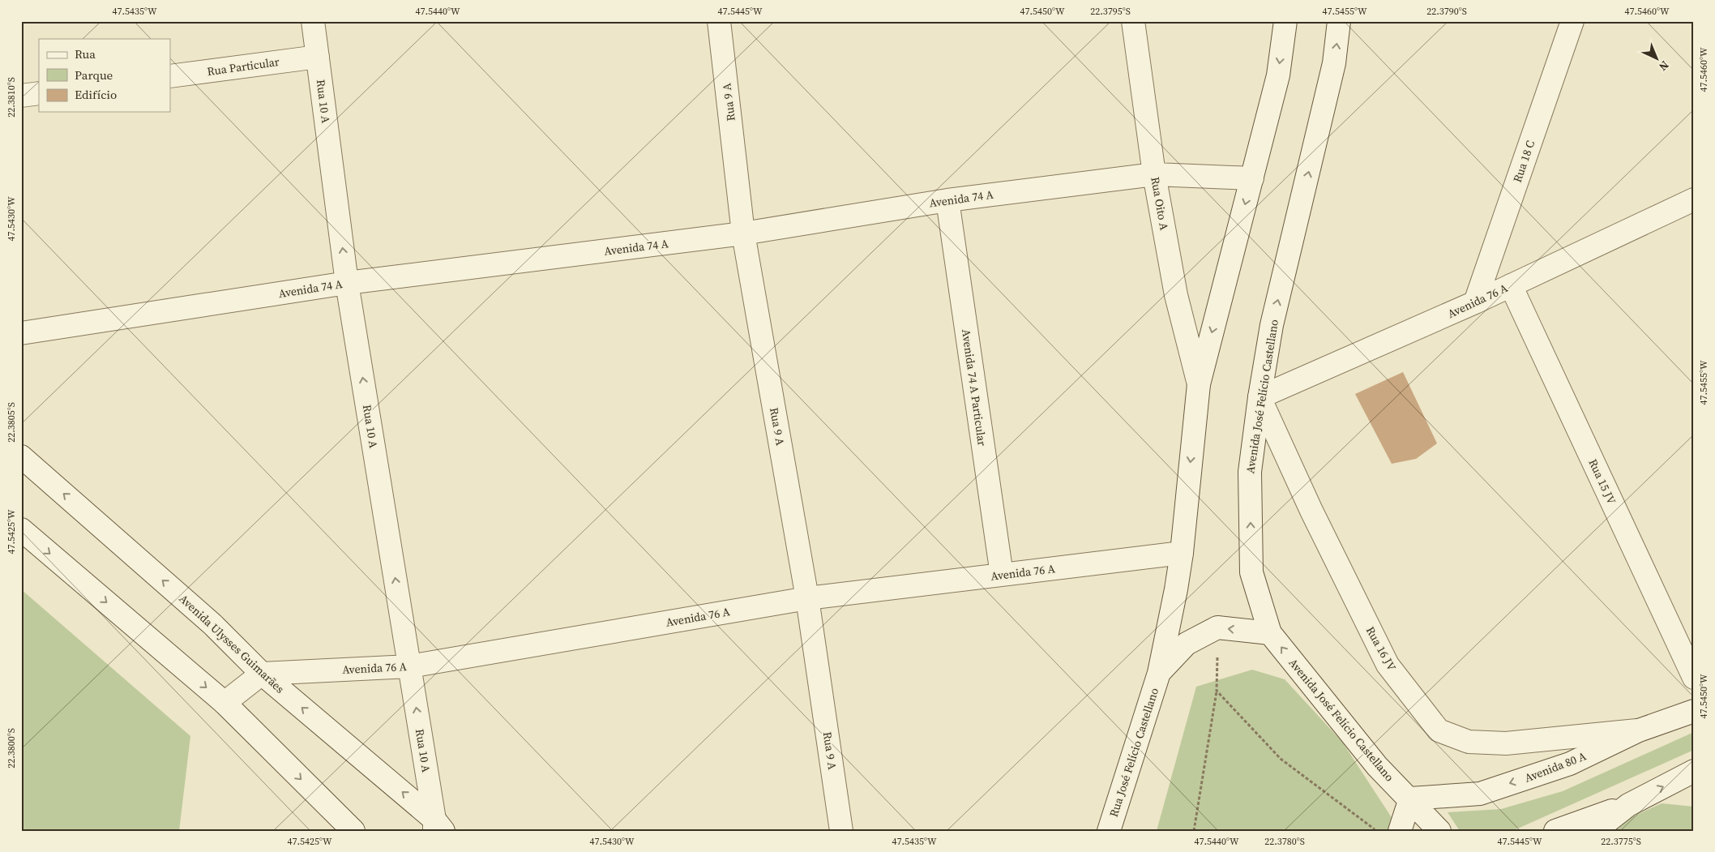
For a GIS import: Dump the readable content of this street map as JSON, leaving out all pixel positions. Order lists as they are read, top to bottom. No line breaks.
{"streets":{"street":["Rua Particular","Rua 10 A","Rua 9 A","Rua 18 C","Avenida 74 A","Rua Oito A","Avenida 76 A","Avenida 74 A Particular","Avenida José Felício Castellano","Rua 15 JV","Avenida Ulysses Guimarães","Rua 16 JV","Rua José Felício Castellano","Avenida 80 A"]},"crossings":[["Rua Particular","Rua 10 A"],["Rua 10 A","Avenida 74 A"],["Rua 10 A","Avenida 76 A"],["Rua 10 A","Avenida Ulysses Guimarães"],["Rua 9 A","Avenida 74 A"],["Rua 9 A","Avenida 76 A"],["Rua 18 C","Avenida 76 A"],["Avenida 74 A","Rua Oito A"],["Avenida 74 A","Avenida 74 A Particular"],["Avenida 76 A","Avenida 74 A Particular"],["Avenida 76 A","Avenida José Felício Castellano"],["Avenida 76 A","Rua 15 JV"],["Avenida 76 A","Avenida Ulysses Guimarães"],["Avenida 76 A","Rua 16 JV"],["Avenida José Felício Castellano","Rua 16 JV"],["Avenida José Felício Castellano","Avenida 80 A"],["Rua 16 JV","Avenida 80 A"]],"one_way":["Rua 10 A"],"legend":["Rua","Parque","Edifício"],"north":"bottom right","coordinates":["47.5435°W","47.5440°W","47.5445°W","47.5450°W","22.3795°S","47.5455°W","22.3790°S","47.5460°W","22.3810°S","47.5430°W","22.3805°S","47.5425°W","22.3800°S","22.3780°S","22.3775°S"]}
